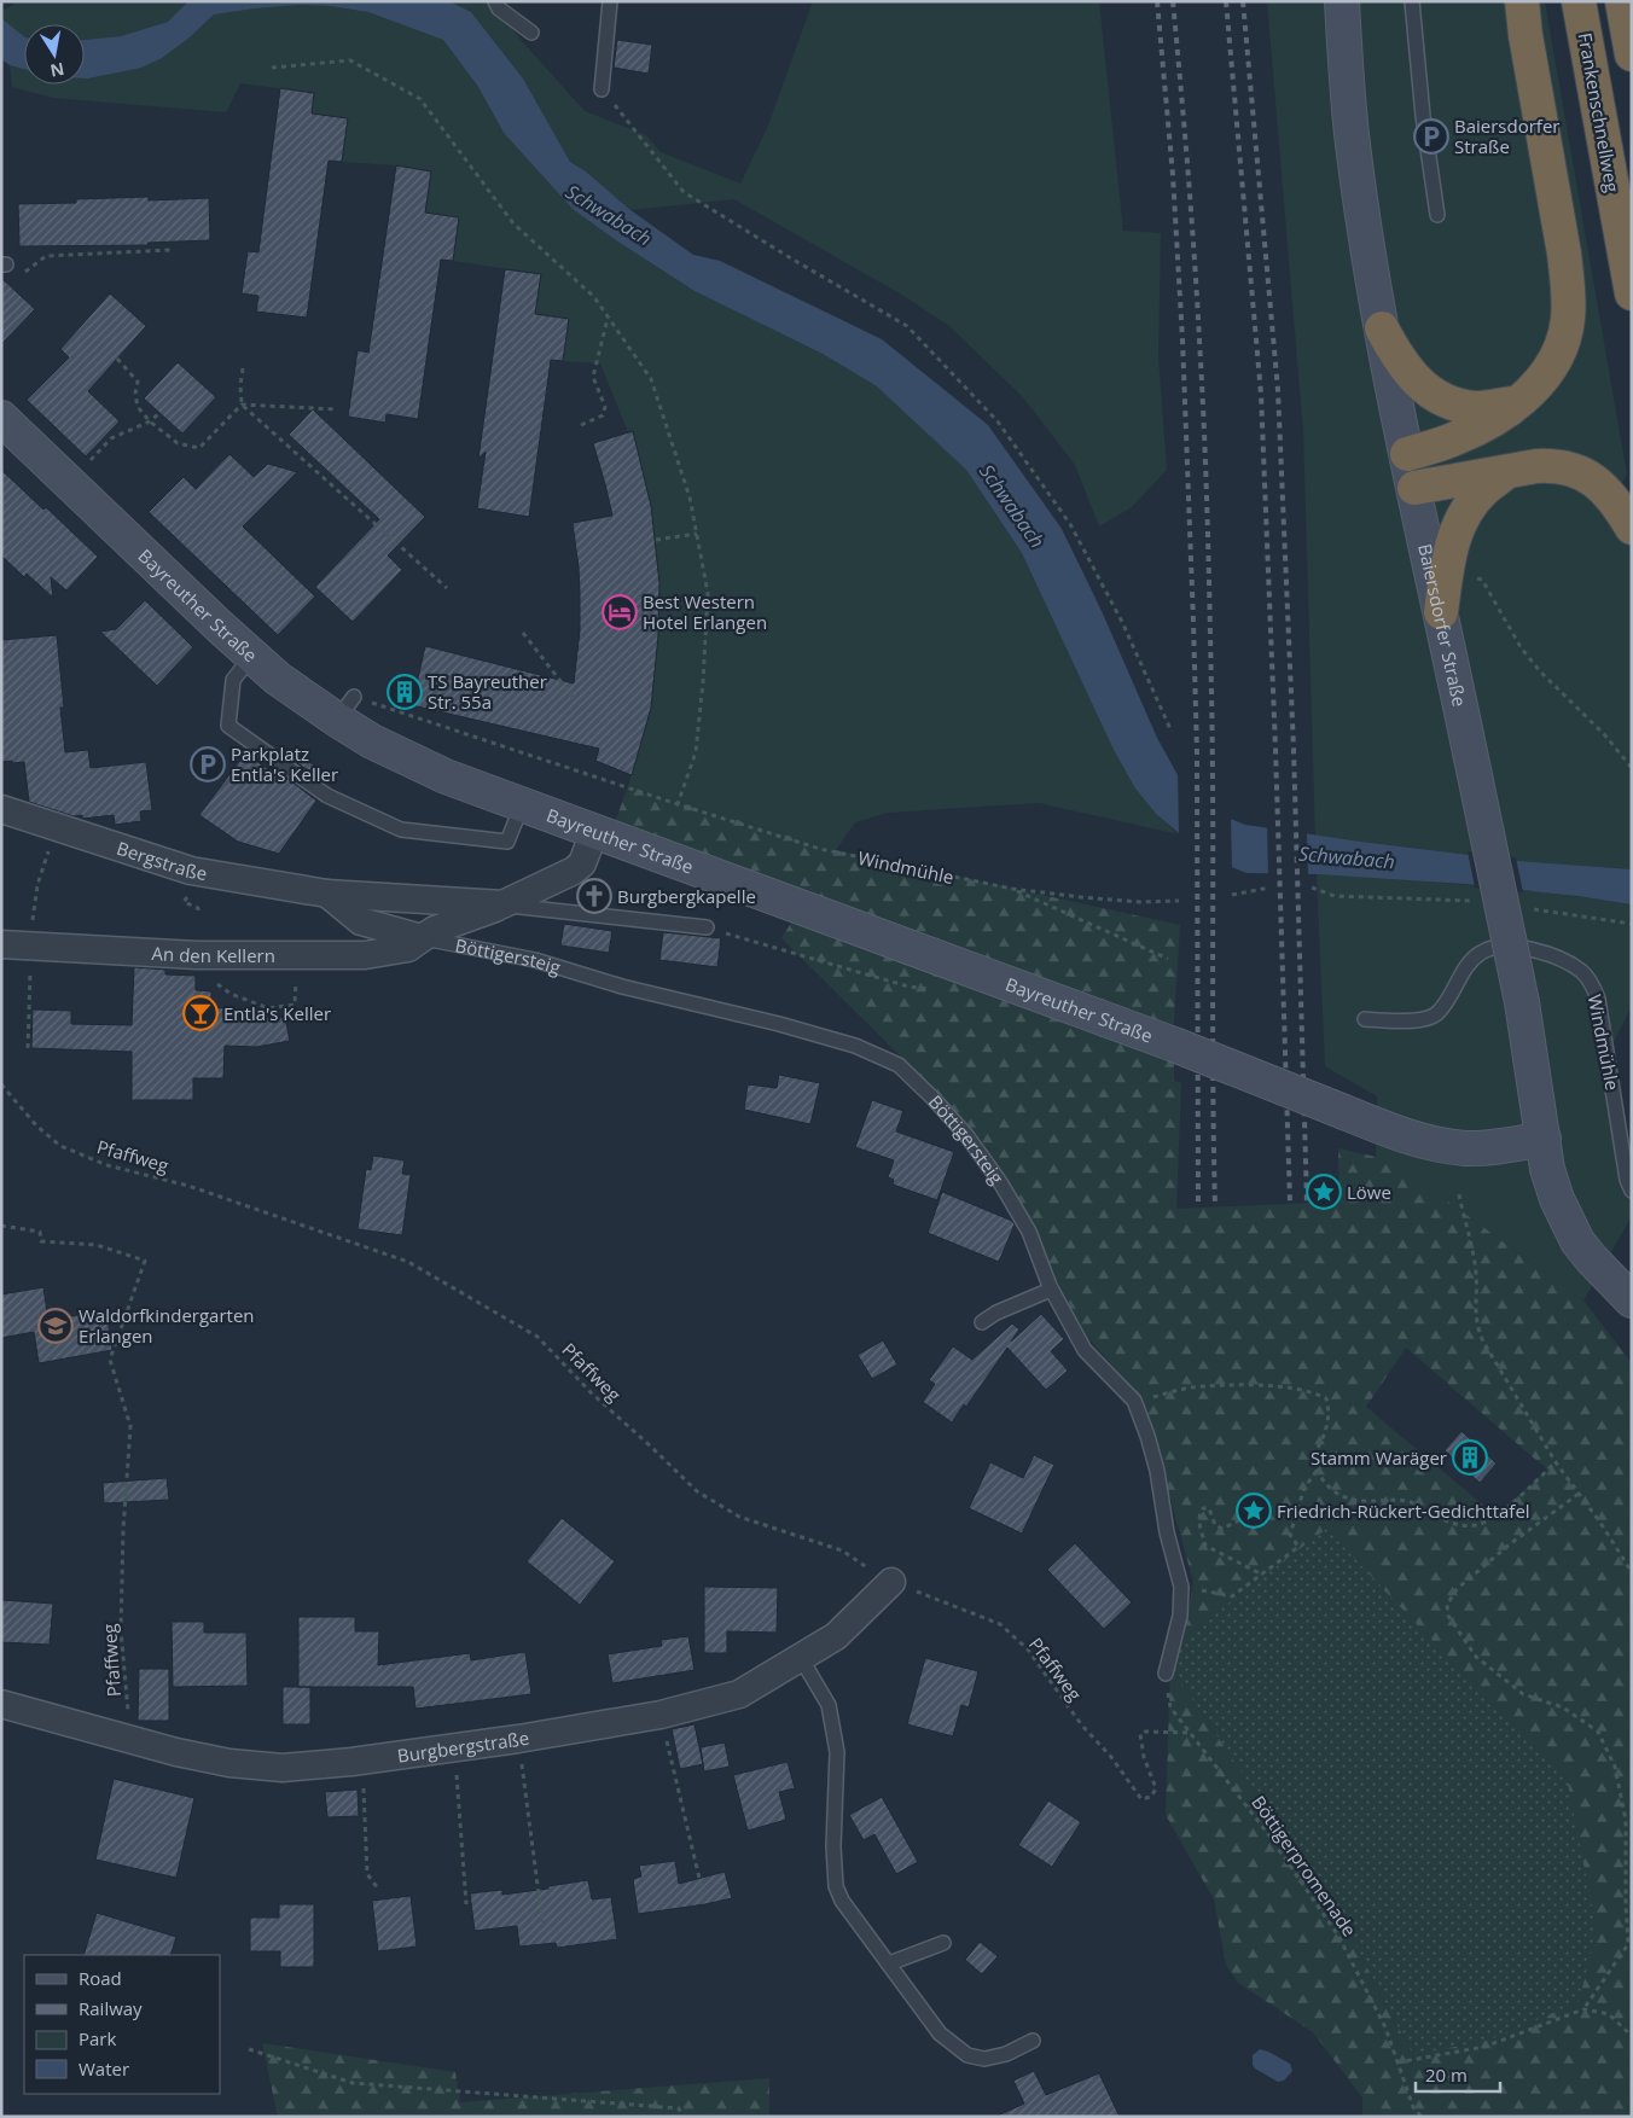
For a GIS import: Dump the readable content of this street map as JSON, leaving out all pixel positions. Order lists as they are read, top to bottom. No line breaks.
{"streets":{"highway":["Frankenschnellweg"],"street":["Bayreuther Straße","Baiersdorfer Straße","Bergstraße","An den Kellern","Böttigersteig","Burgbergstraße"],"lane":["Windmühle"],"path":["Pfaffweg","Böttigerpromenade"]},"crossings":[["Bayreuther Straße","Baiersdorfer Straße"],["Bayreuther Straße","Windmühle"],["Bayreuther Straße","Böttigersteig"],["Bergstraße","Böttigersteig"],["An den Kellern","Böttigersteig"],["Böttigersteig","Böttigerpromenade"],["Pfaffweg","Burgbergstraße"],["Pfaffweg","Böttigerpromenade"]],"water":["Schwabach"],"places":{"parking":["Baiersdorfer Straße","Parkplatz Entla's Keller"],"hotel":["Best Western Hotel Erlangen"],"building":["TS Bayreuther Str. 55a","Stamm Waräger"],"church":["Burgbergkapelle"],"bar":["Entla's Keller"],"place":["Löwe","Friedrich-Rückert-Gedichttafel"],"school or university":["Waldorfkindergarten Erlangen"]},"legend":["Road","Railway","Park","Water"],"scale_bar":"20 m","north":"bottom"}
